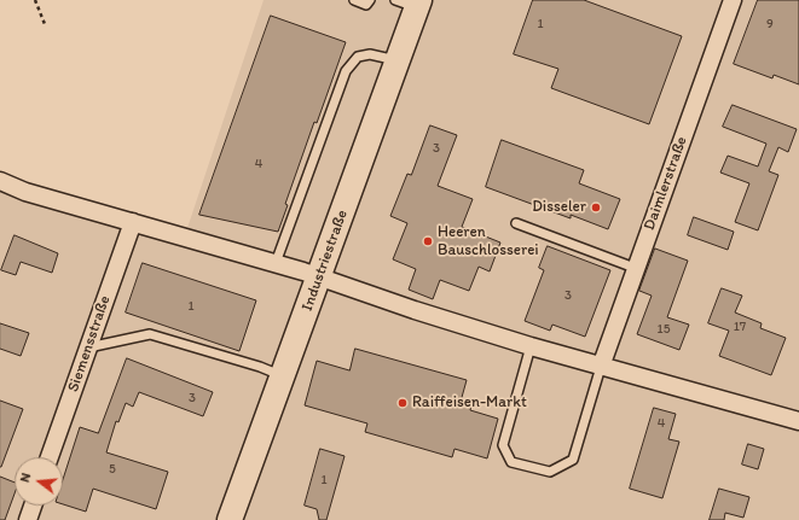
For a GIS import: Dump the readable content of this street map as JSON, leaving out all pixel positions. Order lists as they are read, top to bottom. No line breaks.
{"streets":{"street":["Daimlerstraße","Industriestraße","Siemensstraße"]},"places":["Disseler","Heeren Bauschlosserei","Raiffeisen-Markt"],"house_numbers":["1","9","3","4","3","1","17","15","3","4","5","1"],"north":"left"}
